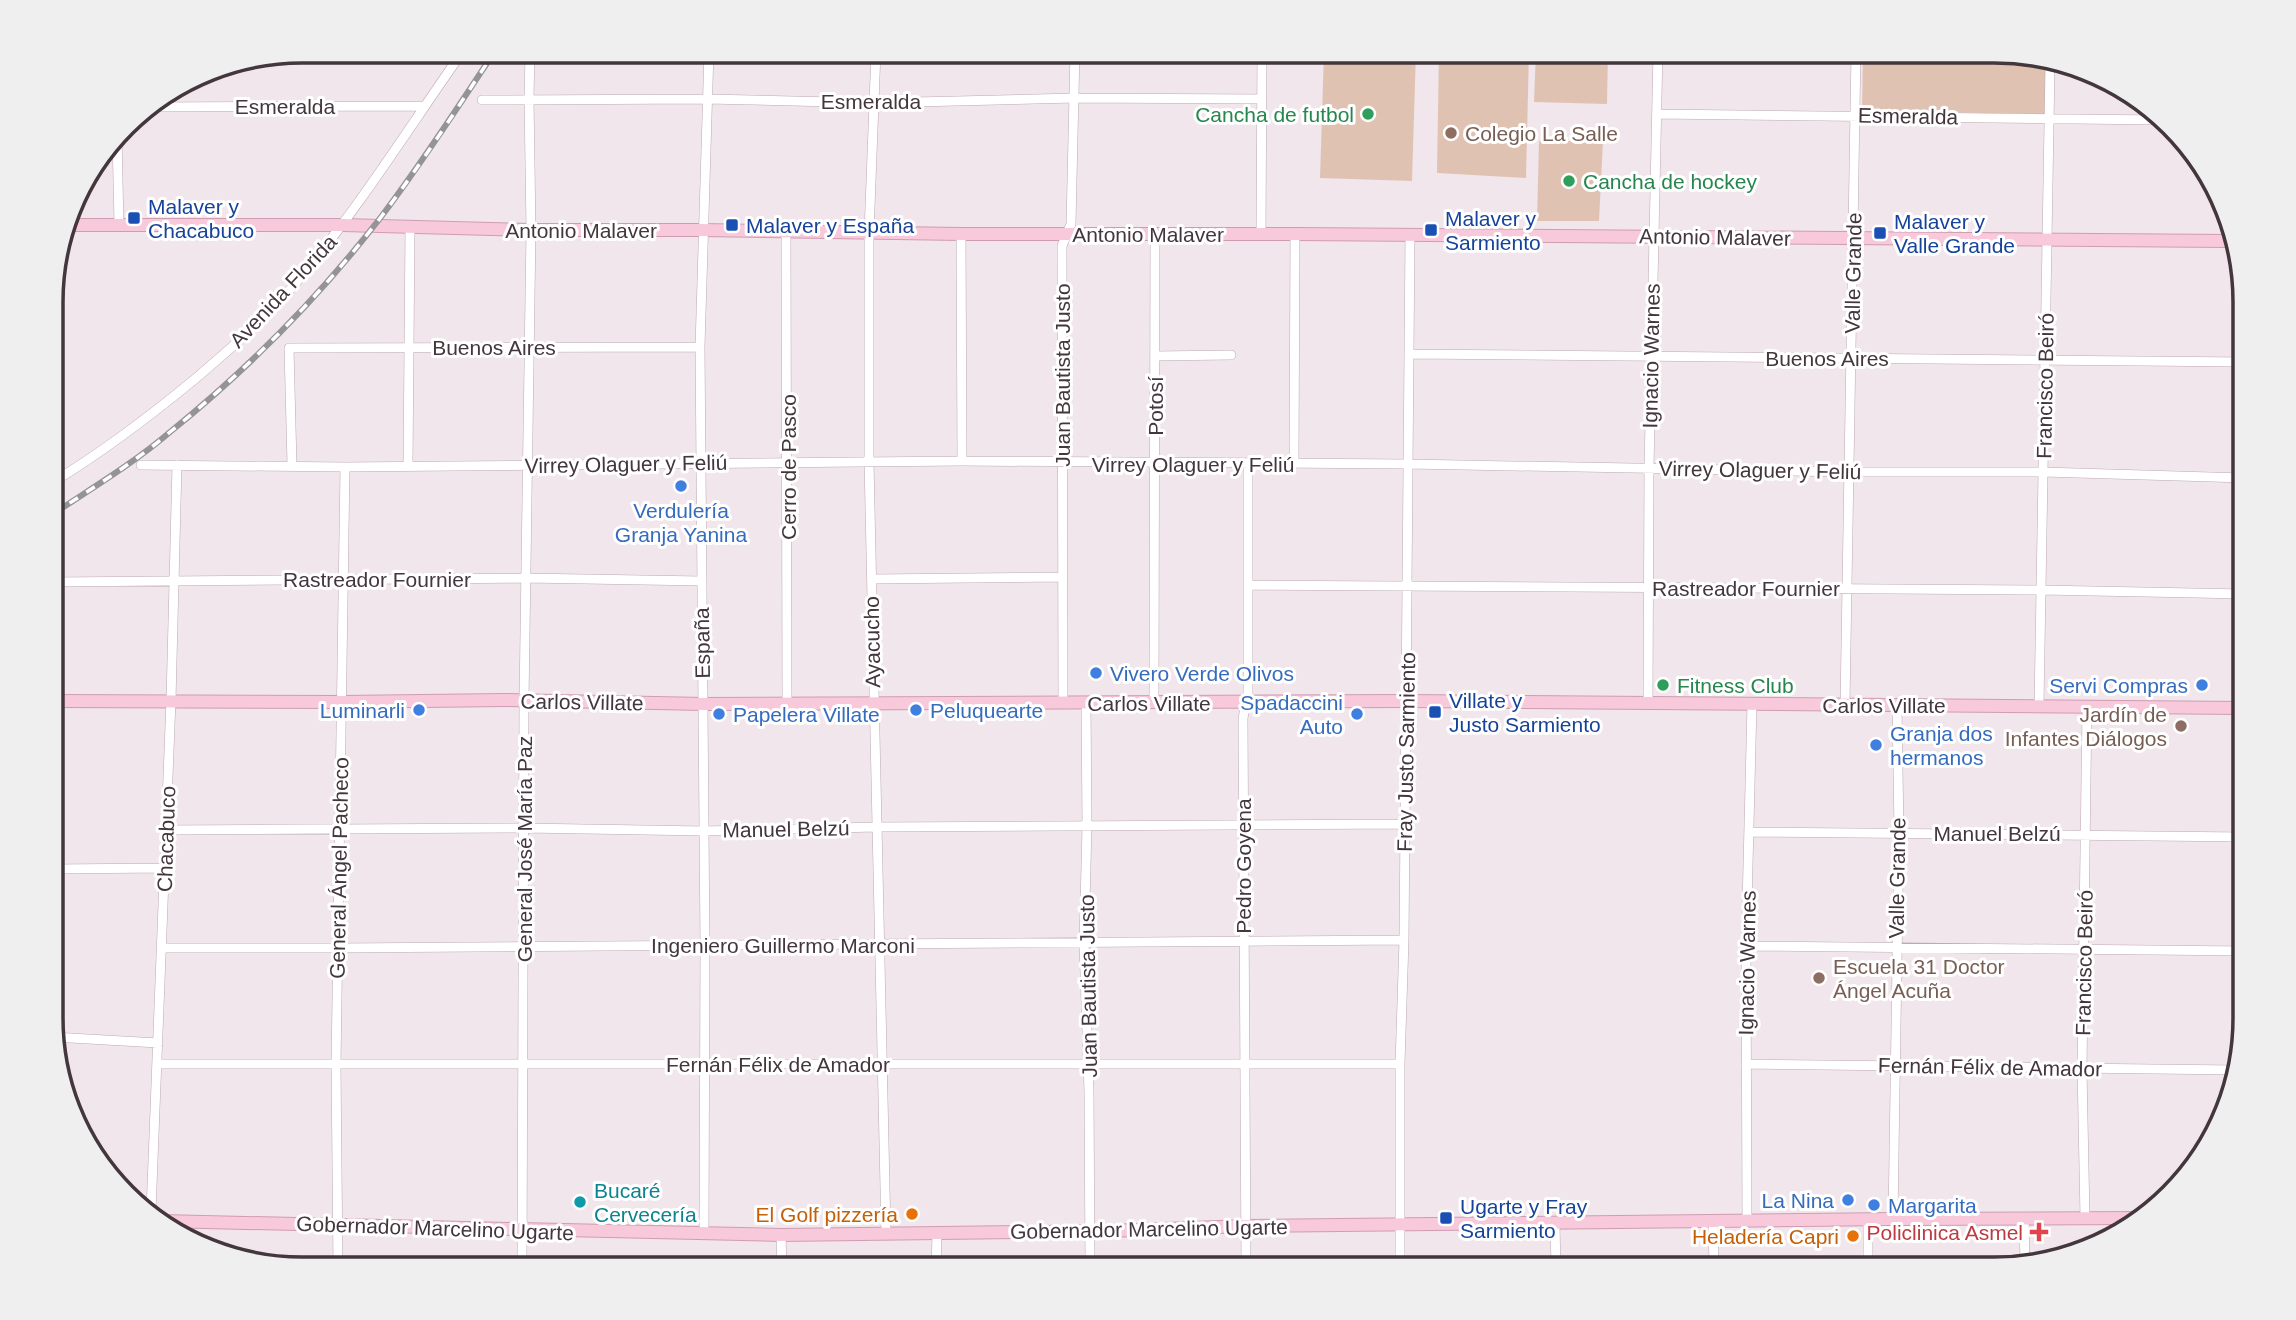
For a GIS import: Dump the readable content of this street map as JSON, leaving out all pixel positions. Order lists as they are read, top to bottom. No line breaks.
{"streets":{"street":["Esmeralda","Antonio Malaver","Valle Grande","Avenida Florida","Buenos Aires","Ignacio Warnes","Juan Bautista Justo","Francisco Beiró","Potosí","Virrey Olaguer y Feliú","Cerro de Pasco","Rastreador Fournier","Ayacucho","España","Carlos Villate","Fray Justo Sarmiento","Manuel Belzú","Chacabuco","General José María Paz","Pedro Goyena","General Ángel Pacheco","Ingeniero Guillermo Marconi","Fernán Félix de Amador","Gobernador Marcelino Ugarte"]},"crossings":[["Esmeralda","Valle Grande"],["Esmeralda","Avenida Florida"],["Esmeralda","Ignacio Warnes"],["Esmeralda","Juan Bautista Justo"],["Esmeralda","Francisco Beiró"],["Esmeralda","Ayacucho"],["Esmeralda","España"],["Esmeralda","General José María Paz"],["Antonio Malaver","Valle Grande"],["Antonio Malaver","Avenida Florida"],["Antonio Malaver","Ignacio Warnes"],["Antonio Malaver","Juan Bautista Justo"],["Antonio Malaver","Francisco Beiró"],["Antonio Malaver","Potosí"],["Antonio Malaver","Cerro de Pasco"],["Antonio Malaver","Ayacucho"],["Antonio Malaver","España"],["Antonio Malaver","Fray Justo Sarmiento"],["Antonio Malaver","General José María Paz"],["Valle Grande","Buenos Aires"],["Valle Grande","Virrey Olaguer y Feliú"],["Valle Grande","Rastreador Fournier"],["Valle Grande","Carlos Villate"],["Valle Grande","Manuel Belzú"],["Valle Grande","Fernán Félix de Amador"],["Valle Grande","Gobernador Marcelino Ugarte"],["Buenos Aires","Ignacio Warnes"],["Buenos Aires","Francisco Beiró"],["Buenos Aires","Virrey Olaguer y Feliú"],["Buenos Aires","España"],["Buenos Aires","Fray Justo Sarmiento"],["Buenos Aires","General José María Paz"],["Ignacio Warnes","Virrey Olaguer y Feliú"],["Ignacio Warnes","Rastreador Fournier"],["Ignacio Warnes","Carlos Villate"],["Ignacio Warnes","Manuel Belzú"],["Ignacio Warnes","Fernán Félix de Amador"],["Ignacio Warnes","Gobernador Marcelino Ugarte"],["Juan Bautista Justo","Virrey Olaguer y Feliú"],["Juan Bautista Justo","Carlos Villate"],["Juan Bautista Justo","Manuel Belzú"],["Juan Bautista Justo","Ingeniero Guillermo Marconi"],["Juan Bautista Justo","Fernán Félix de Amador"],["Juan Bautista Justo","Gobernador Marcelino Ugarte"],["Francisco Beiró","Virrey Olaguer y Feliú"],["Francisco Beiró","Rastreador Fournier"],["Francisco Beiró","Carlos Villate"],["Francisco Beiró","Manuel Belzú"],["Francisco Beiró","Fernán Félix de Amador"],["Francisco Beiró","Gobernador Marcelino Ugarte"],["Potosí","Virrey Olaguer y Feliú"],["Potosí","Carlos Villate"],["Virrey Olaguer y Feliú","Cerro de Pasco"],["Virrey Olaguer y Feliú","Ayacucho"],["Virrey Olaguer y Feliú","España"],["Virrey Olaguer y Feliú","Fray Justo Sarmiento"],["Virrey Olaguer y Feliú","Chacabuco"],["Virrey Olaguer y Feliú","General José María Paz"],["Virrey Olaguer y Feliú","Pedro Goyena"],["Virrey Olaguer y Feliú","General Ángel Pacheco"],["Cerro de Pasco","Carlos Villate"],["Rastreador Fournier","España"],["Rastreador Fournier","Fray Justo Sarmiento"],["Rastreador Fournier","Chacabuco"],["Rastreador Fournier","General José María Paz"],["Rastreador Fournier","Pedro Goyena"],["Rastreador Fournier","General Ángel Pacheco"],["Ayacucho","Carlos Villate"],["Ayacucho","Manuel Belzú"],["Ayacucho","Ingeniero Guillermo Marconi"],["Ayacucho","Fernán Félix de Amador"],["Ayacucho","Gobernador Marcelino Ugarte"],["España","Carlos Villate"],["España","Manuel Belzú"],["España","Ingeniero Guillermo Marconi"],["España","Fernán Félix de Amador"],["España","Gobernador Marcelino Ugarte"],["Carlos Villate","Fray Justo Sarmiento"],["Carlos Villate","Chacabuco"],["Carlos Villate","General José María Paz"],["Carlos Villate","Pedro Goyena"],["Carlos Villate","General Ángel Pacheco"],["Fray Justo Sarmiento","Manuel Belzú"],["Fray Justo Sarmiento","Ingeniero Guillermo Marconi"],["Fray Justo Sarmiento","Fernán Félix de Amador"],["Fray Justo Sarmiento","Gobernador Marcelino Ugarte"],["Manuel Belzú","Chacabuco"],["Manuel Belzú","General José María Paz"],["Manuel Belzú","Pedro Goyena"],["Manuel Belzú","General Ángel Pacheco"],["Chacabuco","Ingeniero Guillermo Marconi"],["Chacabuco","Fernán Félix de Amador"],["General José María Paz","Ingeniero Guillermo Marconi"],["General José María Paz","Fernán Félix de Amador"],["General José María Paz","Gobernador Marcelino Ugarte"],["Pedro Goyena","Ingeniero Guillermo Marconi"],["Pedro Goyena","Fernán Félix de Amador"],["Pedro Goyena","Gobernador Marcelino Ugarte"],["General Ángel Pacheco","Ingeniero Guillermo Marconi"],["General Ángel Pacheco","Fernán Félix de Amador"],["General Ángel Pacheco","Gobernador Marcelino Ugarte"]],"places":{"other":["Cancha de futbol","Colegio La Salle","Cancha de hockey","Verdulería Granja Yanina","Vivero Verde Olivos","Fitness Club","Servi Compras","Luminarli","Peluquearte","Papelera Villate","Spadaccini Auto","Jardín de Infantes Diálogos","Granja dos hermanos","Escuela 31 Doctor Ángel Acuña","La Nina","Bucaré Cervecería","Margarita","El Golf pizzería","Heladería Capri"],"transit":["Malaver y Chacabuco","Malaver y España","Malaver y Sarmiento","Malaver y Valle Grande","Villate y Justo Sarmiento","Ugarte y Fray Sarmiento"],"health":["Policlinica Asmel"]}}
